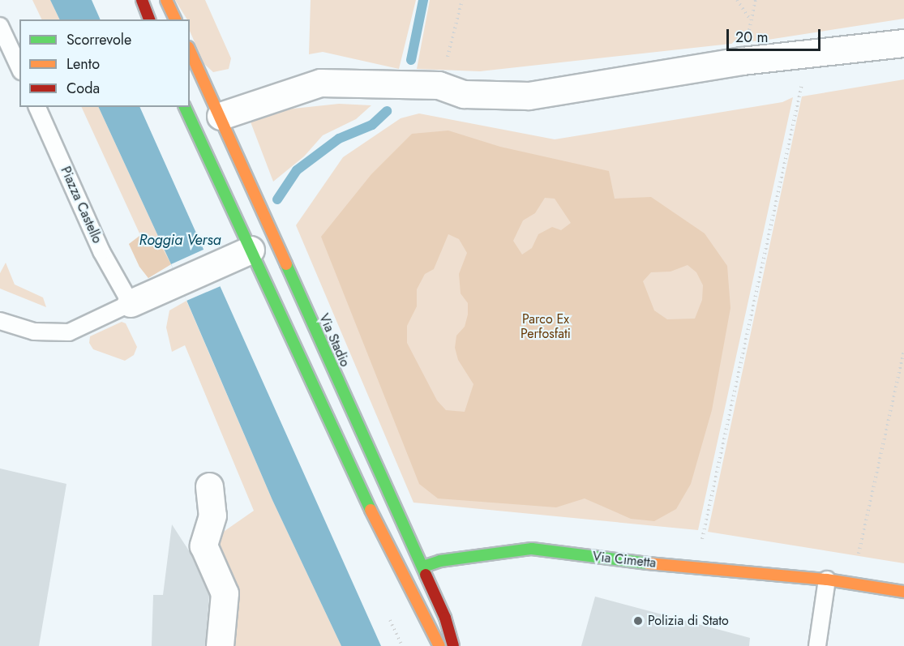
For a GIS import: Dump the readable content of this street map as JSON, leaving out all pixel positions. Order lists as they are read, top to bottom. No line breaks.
{"streets":{"main road":["Via Stadio","Via Cimetta"],"lane":["Piazza Castello"]},"crossings":[["Via Stadio","Via Cimetta"]],"water":["Roggia Versa"],"parks":["Parco Ex Perfosfati"],"places":["Polizia di Stato"],"legend":["Scorrevole","Lento","Coda"],"scale_bar":"20 m"}
